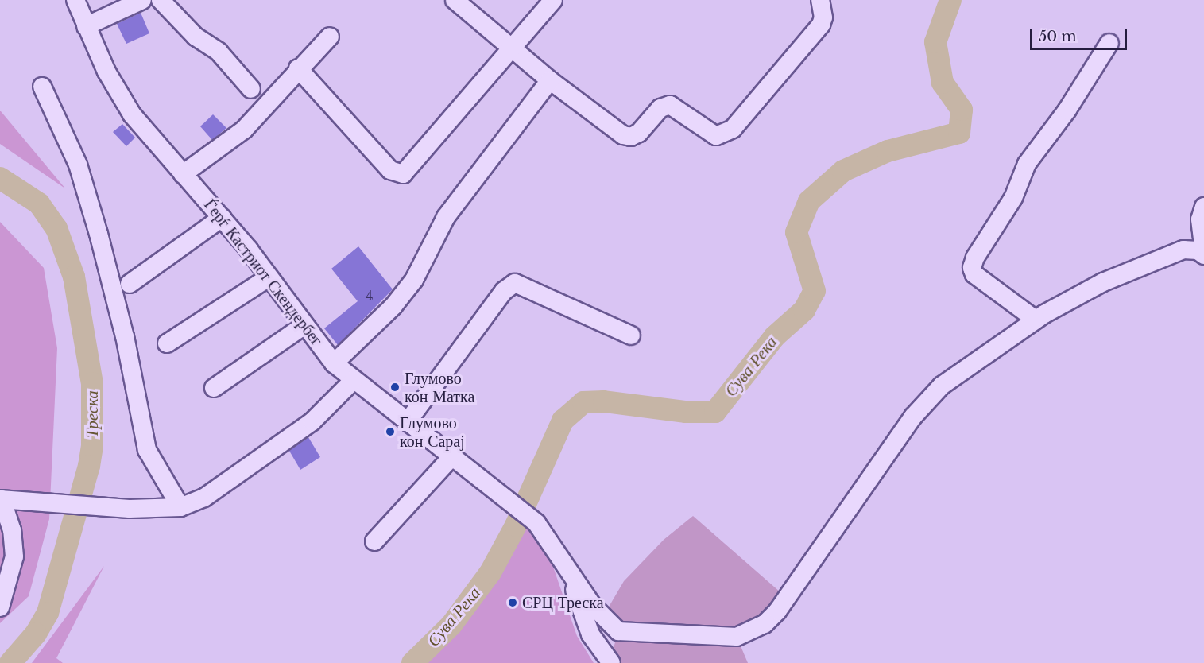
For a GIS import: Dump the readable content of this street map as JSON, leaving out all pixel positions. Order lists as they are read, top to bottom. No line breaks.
{"streets":{"street":["Ѓерѓ Кастриот Скендербег"]},"water":["Сува Река","Треска"],"places":["Глумово кон Матка","Глумово кон Сарај","СРЦ Треска"],"house_numbers":["4"],"scale_bar":"50 m"}
